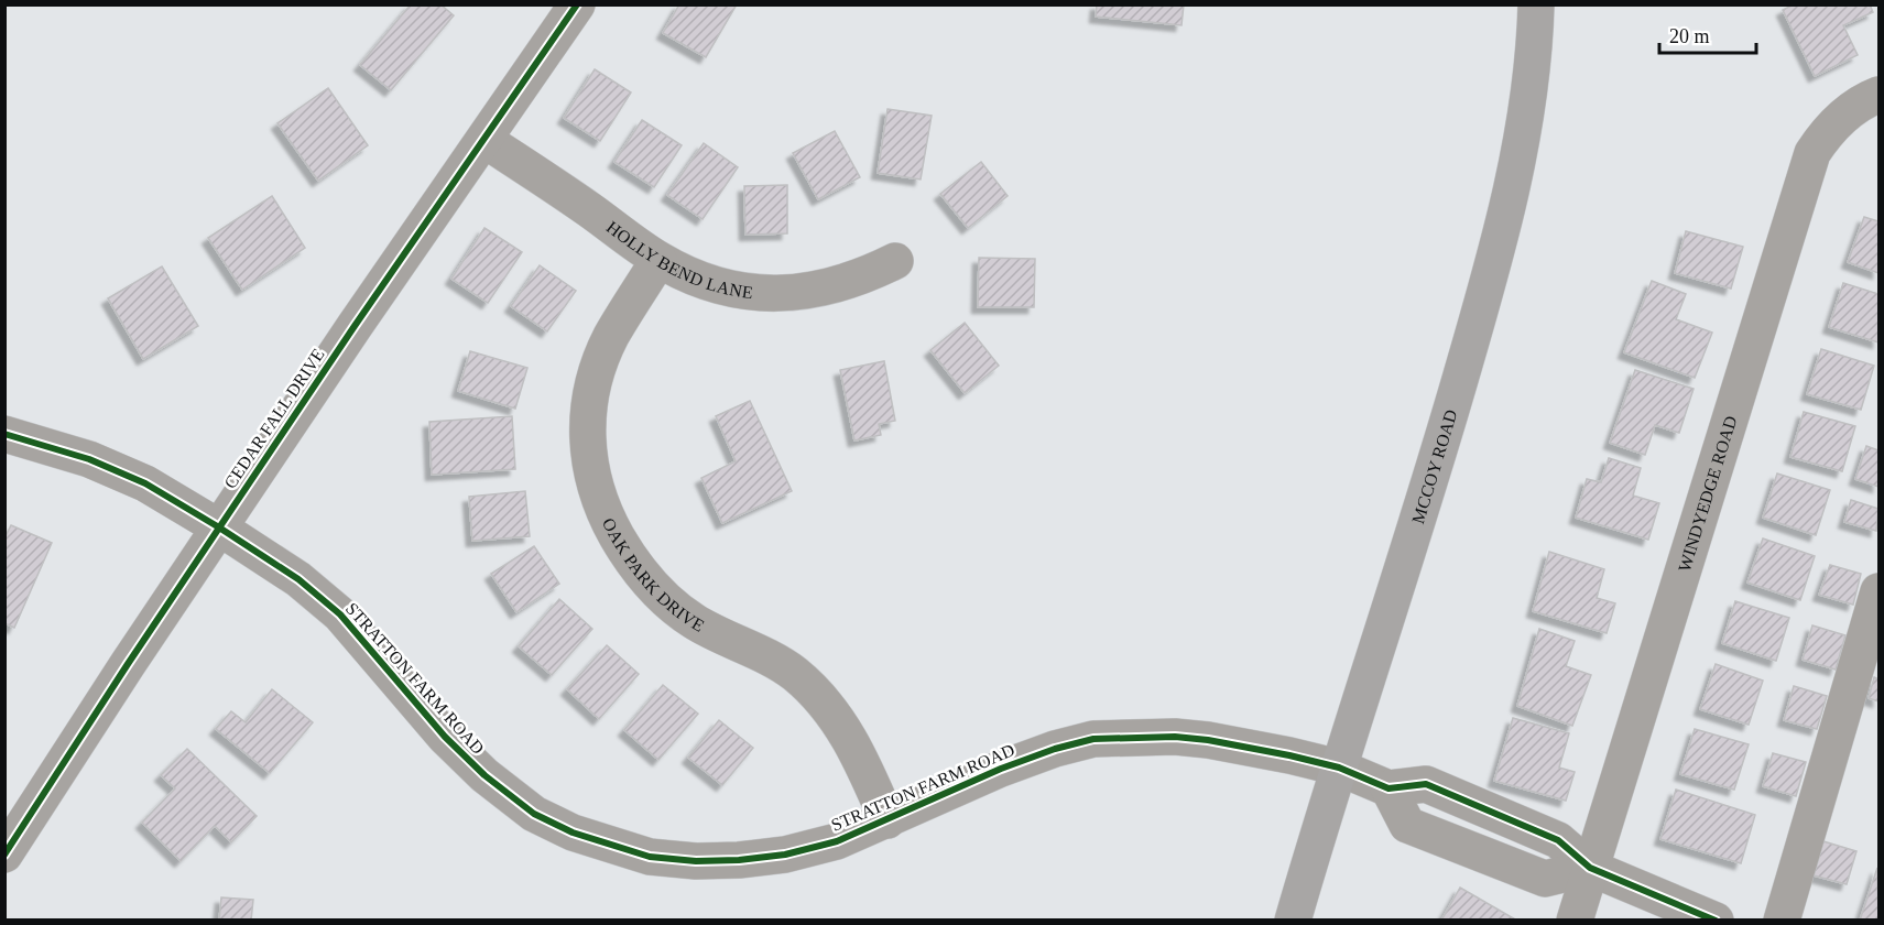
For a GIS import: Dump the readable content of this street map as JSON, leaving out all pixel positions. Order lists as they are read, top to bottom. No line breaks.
{"streets":{"main road":["MCCOY ROAD"],"street":["HOLLY BEND LANE","CEDAR FALL DRIVE","WINDYEDGE ROAD","OAK PARK DRIVE","STRATTON FARM ROAD"]},"crossings":[["HOLLY BEND LANE","CEDAR FALL DRIVE"],["HOLLY BEND LANE","OAK PARK DRIVE"],["CEDAR FALL DRIVE","STRATTON FARM ROAD"],["MCCOY ROAD","STRATTON FARM ROAD"],["WINDYEDGE ROAD","STRATTON FARM ROAD"],["OAK PARK DRIVE","STRATTON FARM ROAD"]],"scale_bar":"20 m"}
